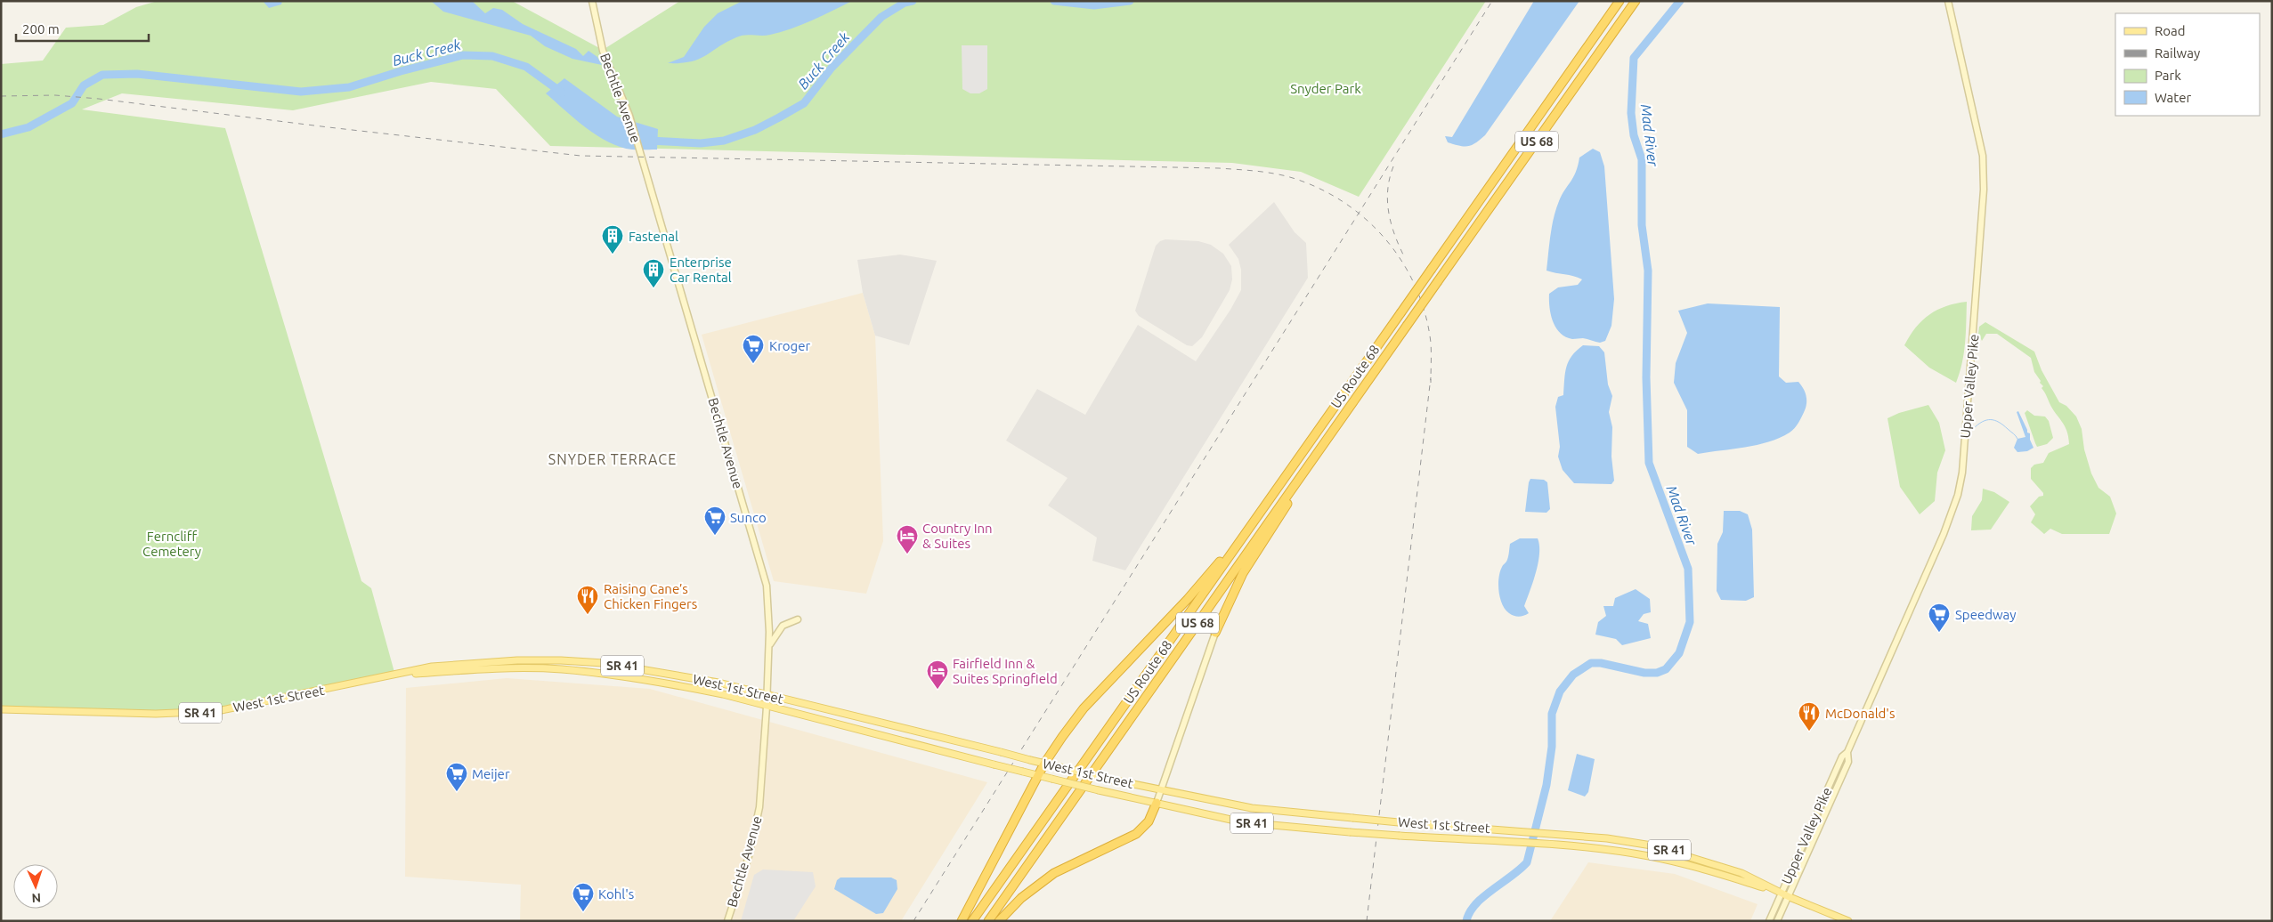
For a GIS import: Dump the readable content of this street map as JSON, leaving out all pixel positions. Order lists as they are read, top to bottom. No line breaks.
{"streets":{"highway":["US 68","US Route 68"],"main road":["SR 41","West 1st Street"],"street":["Bechtle Avenue","Upper Valley Pike"]},"crossings":[["Bechtle Avenue","West 1st Street"],["Upper Valley Pike","West 1st Street"]],"districts":["SNYDER TERRACE"],"water":["Buck Creek","Mad River"],"parks":["Snyder Park","Ferncliff Cemetery"],"places":{"building":["Fastenal","Enterprise Car Rental"],"supermarket":["Kroger","Sunco","Speedway","Meijer","Kohl's"],"hotel":["Country Inn & Suites","Fairfield Inn & Suites Springfield"],"restaurant":["Raising Cane’s Chicken Fingers","McDonald's"]},"legend":["Road","Railway","Park","Water"],"scale_bar":"200 m","north":"bottom"}
